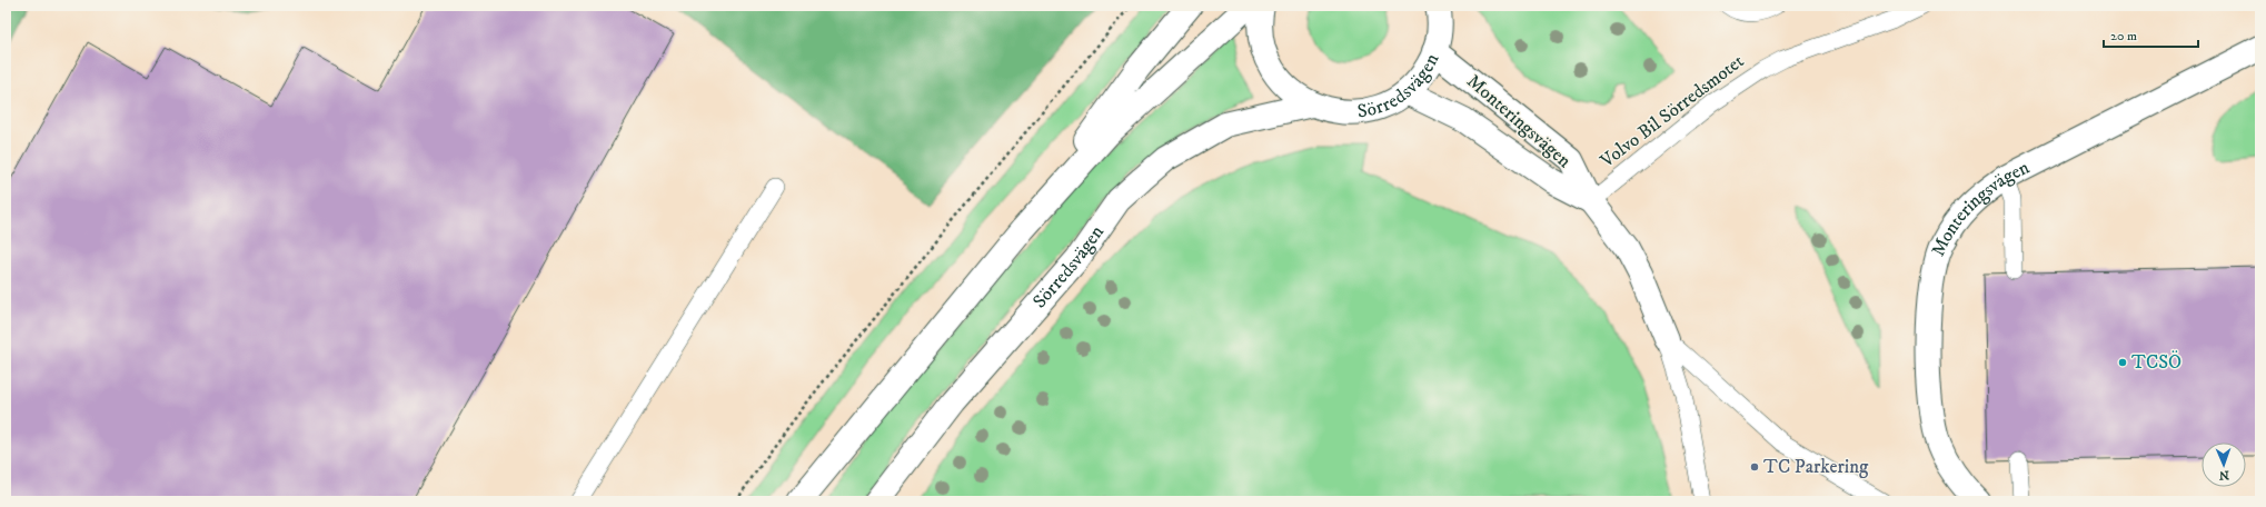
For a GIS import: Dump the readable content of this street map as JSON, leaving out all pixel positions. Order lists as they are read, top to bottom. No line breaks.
{"streets":{"street":["Sörredsvägen","Monteringsvägen"],"lane":["Volvo Bil Sörredsmotet"]},"crossings":[["Sörredsvägen","Monteringsvägen"],["Volvo Bil Sörredsmotet","Monteringsvägen"]],"places":["TCSÖ","TC Parkering"],"scale_bar":"20 m","north":"bottom"}
